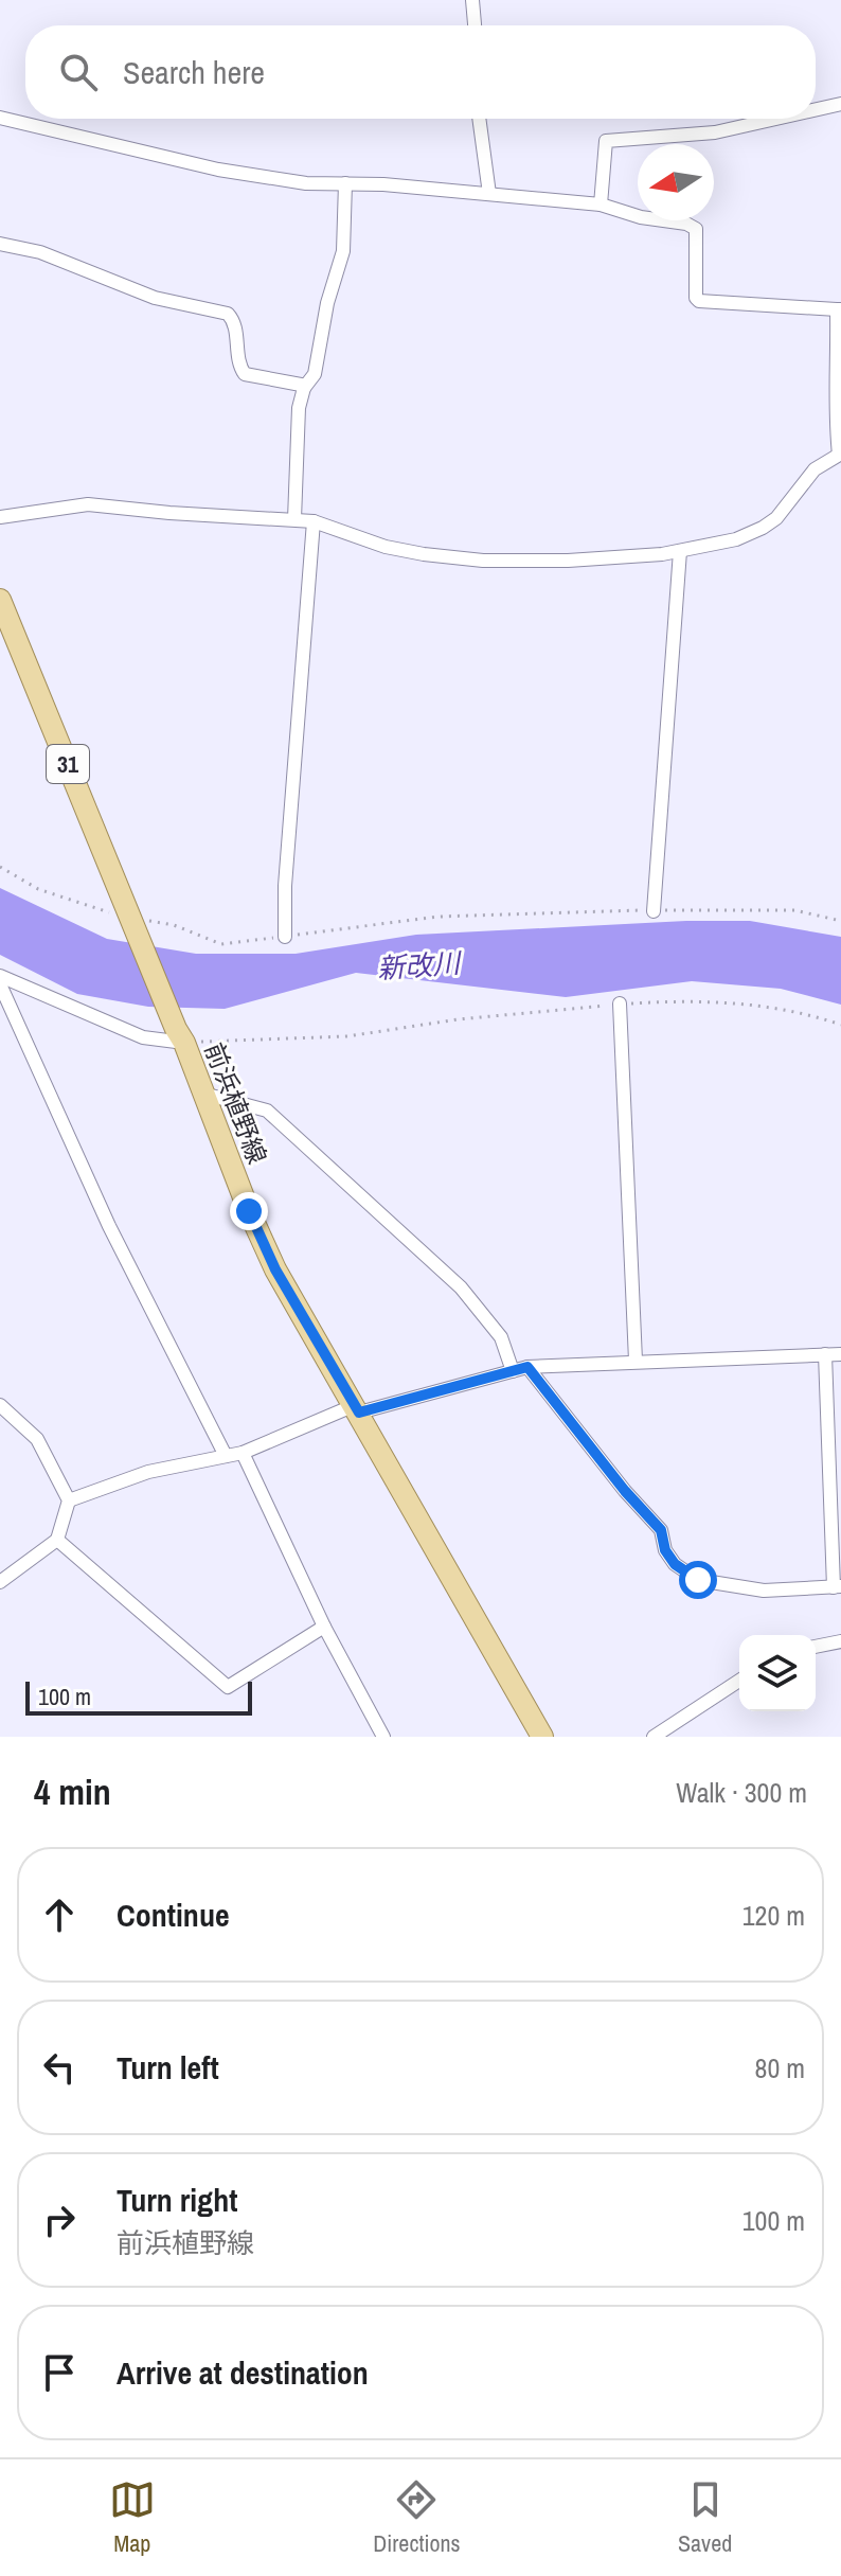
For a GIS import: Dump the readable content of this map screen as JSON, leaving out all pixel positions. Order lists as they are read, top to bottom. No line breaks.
{"streets":{"main road":["31","前浜植野線"]},"water":["新改川"],"scale_bar":"100 m","north":"left","page":{"search":"Search here","scale":"100 m","heading":["4 min","Walk · 300 m"],"list":[["Continue","120 m"],["Turn left","80 m"],["Turn right","前浜植野線","100 m"],"Arrive at destination"],"nav":["Map","Directions","Saved"]}}
